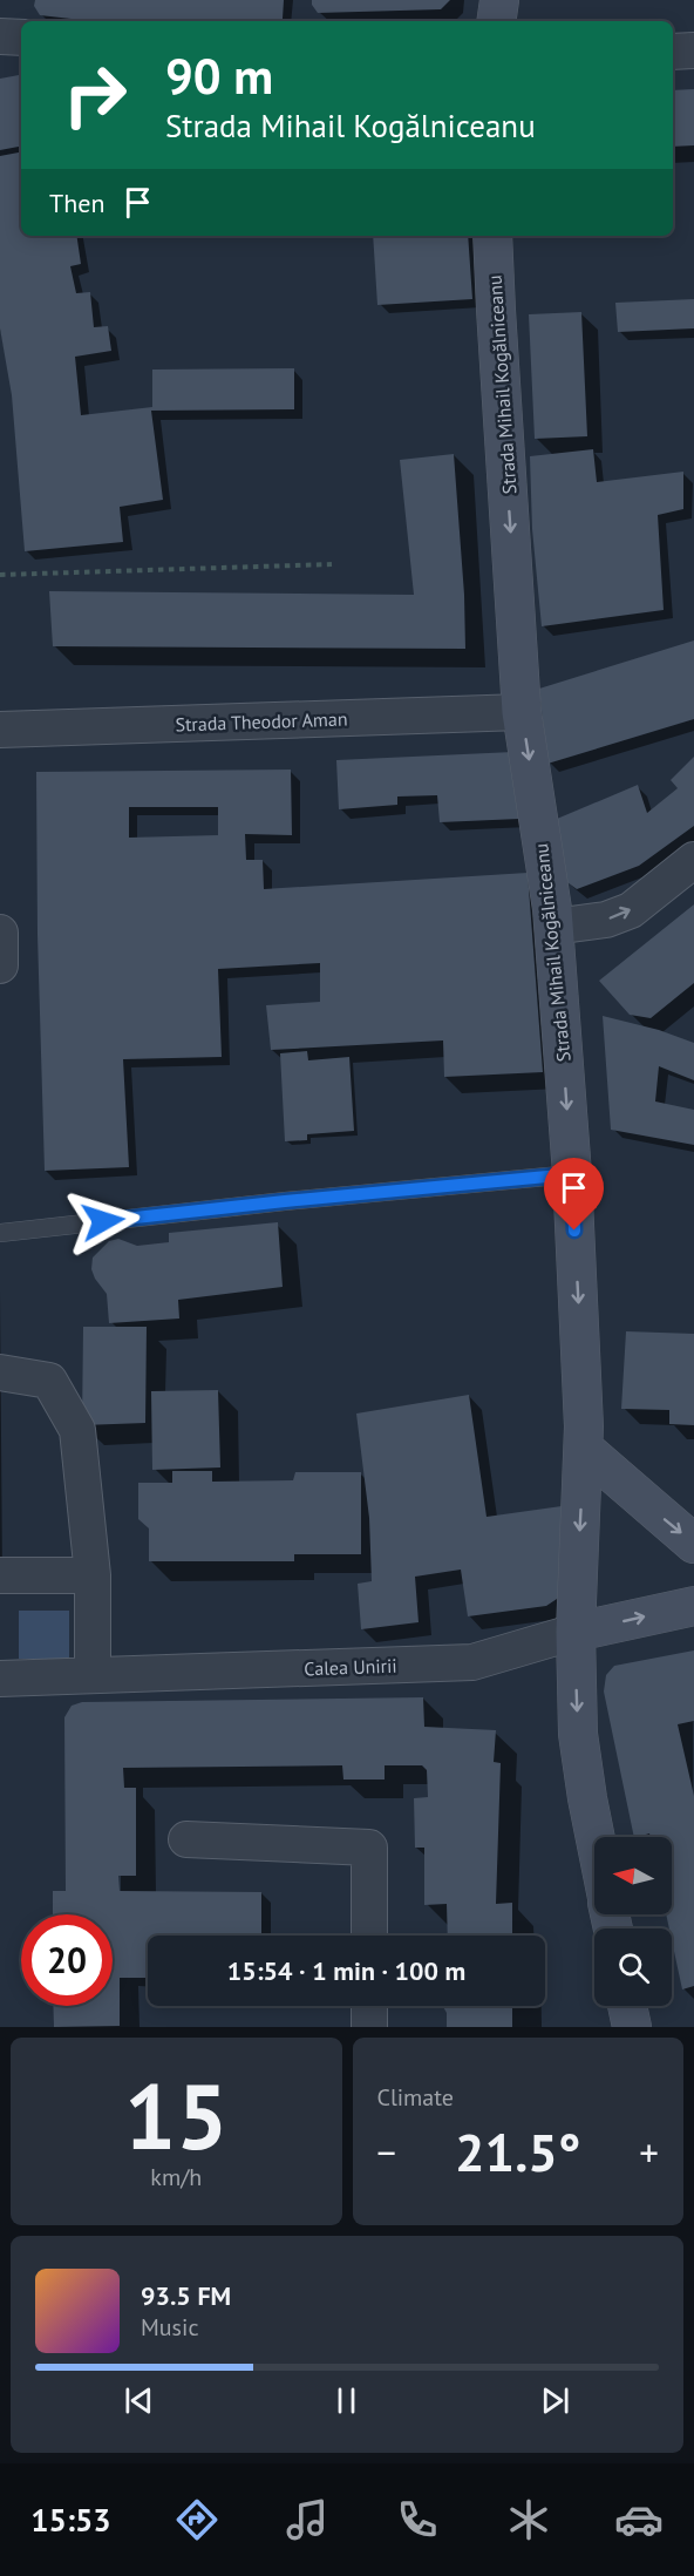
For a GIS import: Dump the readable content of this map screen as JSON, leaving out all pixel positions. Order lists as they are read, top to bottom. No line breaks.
{"streets":{"street":["Strada Mihail Kogălniceanu","Strada Theodor Aman","Calea Unirii"]},"crossings":[["Strada Mihail Kogălniceanu","Strada Theodor Aman"],["Strada Mihail Kogălniceanu","Calea Unirii"]],"one_way":["Strada Mihail Kogălniceanu"],"north":"left","page":{"turn":["90 m","Strada Mihail Kogălniceanu"],"then":"Then","limit":"20","trip":"15:54 · 1 min · 100 m","tile":[["15","km/h"],"Climate"],"heat":["−","21.5°","+"],"song":["93.5 FM","Music"],"tabs":"15:53"}}
